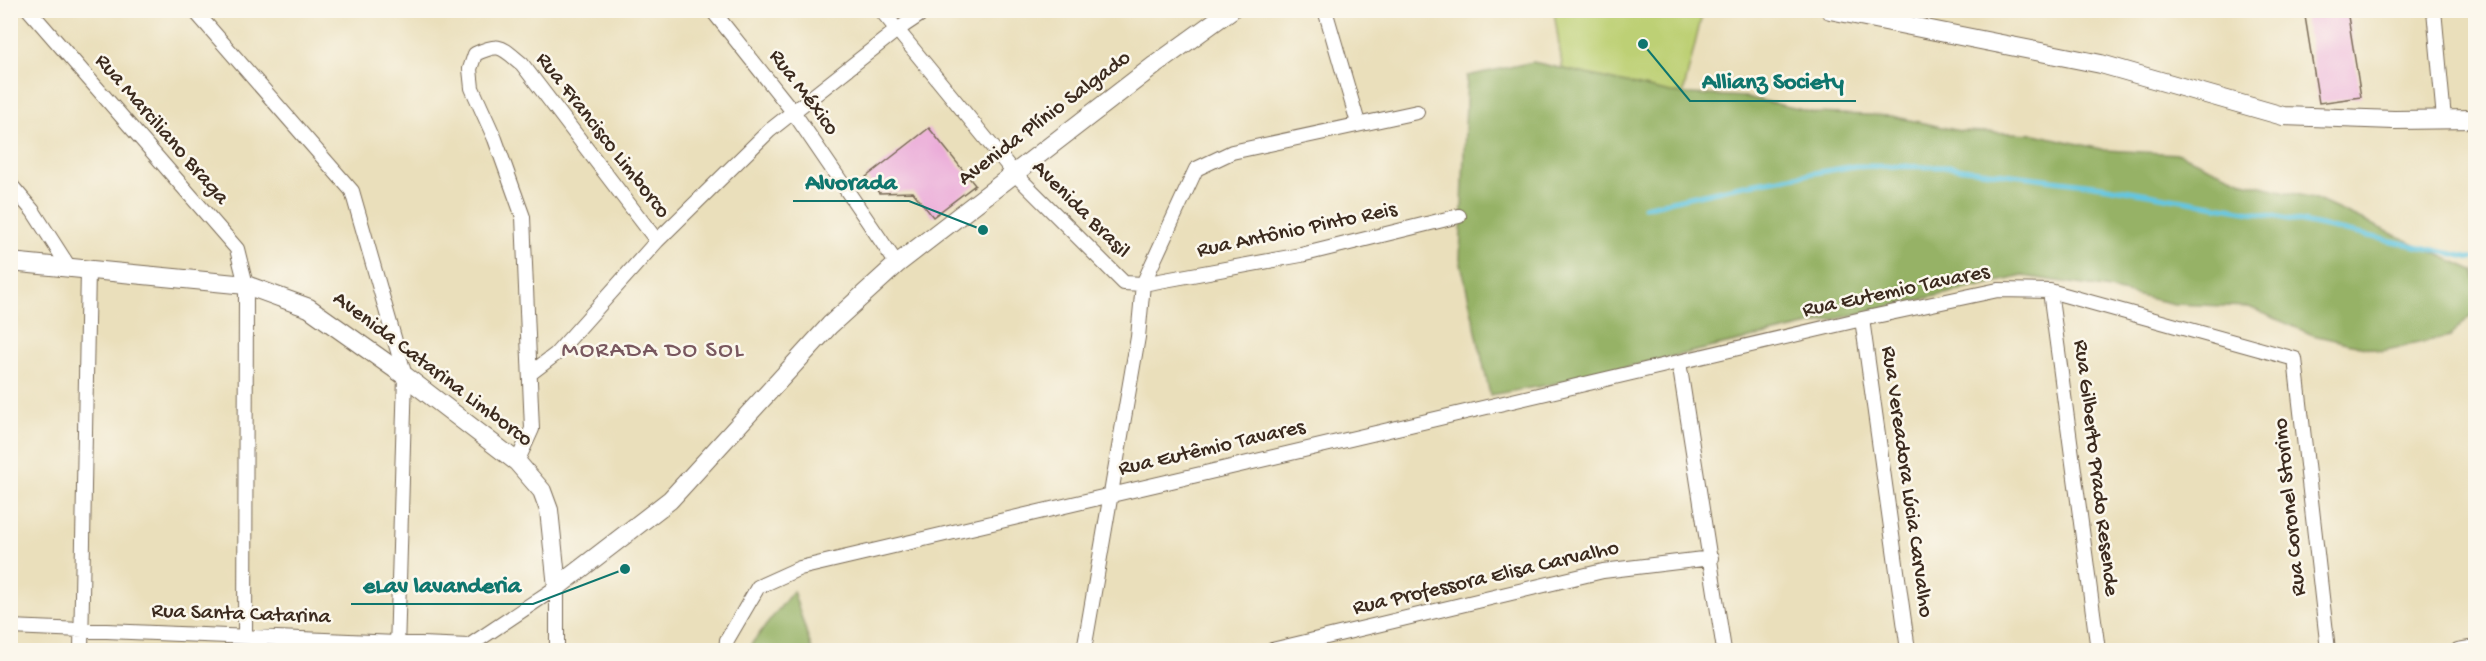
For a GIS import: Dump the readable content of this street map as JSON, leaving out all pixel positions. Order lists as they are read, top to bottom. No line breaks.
{"streets":{"street":["Rua México","Avenida Plínio Salgado","Rua Marciliano Braga","Rua Francisco Limborco","Avenida Brasil","Rua Antônio Pinto Reis","Rua Eutemio Tavares","Avenida Catarina Limborco","Rua Eutêmio Tavares","Rua Gilberto Prado Resende","Rua Vereadora Lúcia Carvalho","Rua Coronel Storino","Rua Professora Elisa Carvalho","Rua Santa Catarina"]},"crossings":[["Rua México","Avenida Plínio Salgado"],["Avenida Plínio Salgado","Avenida Brasil"],["Avenida Plínio Salgado","Avenida Catarina Limborco"],["Avenida Plínio Salgado","Rua Santa Catarina"],["Rua Marciliano Braga","Avenida Catarina Limborco"],["Rua Marciliano Braga","Rua Santa Catarina"],["Rua Francisco Limborco","Avenida Catarina Limborco"],["Avenida Brasil","Rua Antônio Pinto Reis"],["Rua Eutemio Tavares","Rua Eutêmio Tavares"],["Rua Eutemio Tavares","Rua Gilberto Prado Resende"],["Rua Eutemio Tavares","Rua Vereadora Lúcia Carvalho"],["Rua Eutemio Tavares","Rua Coronel Storino"]],"districts":["MORADA DO SOL"],"places":["Allianz Society","Alvorada","eLav lavanderia"]}
